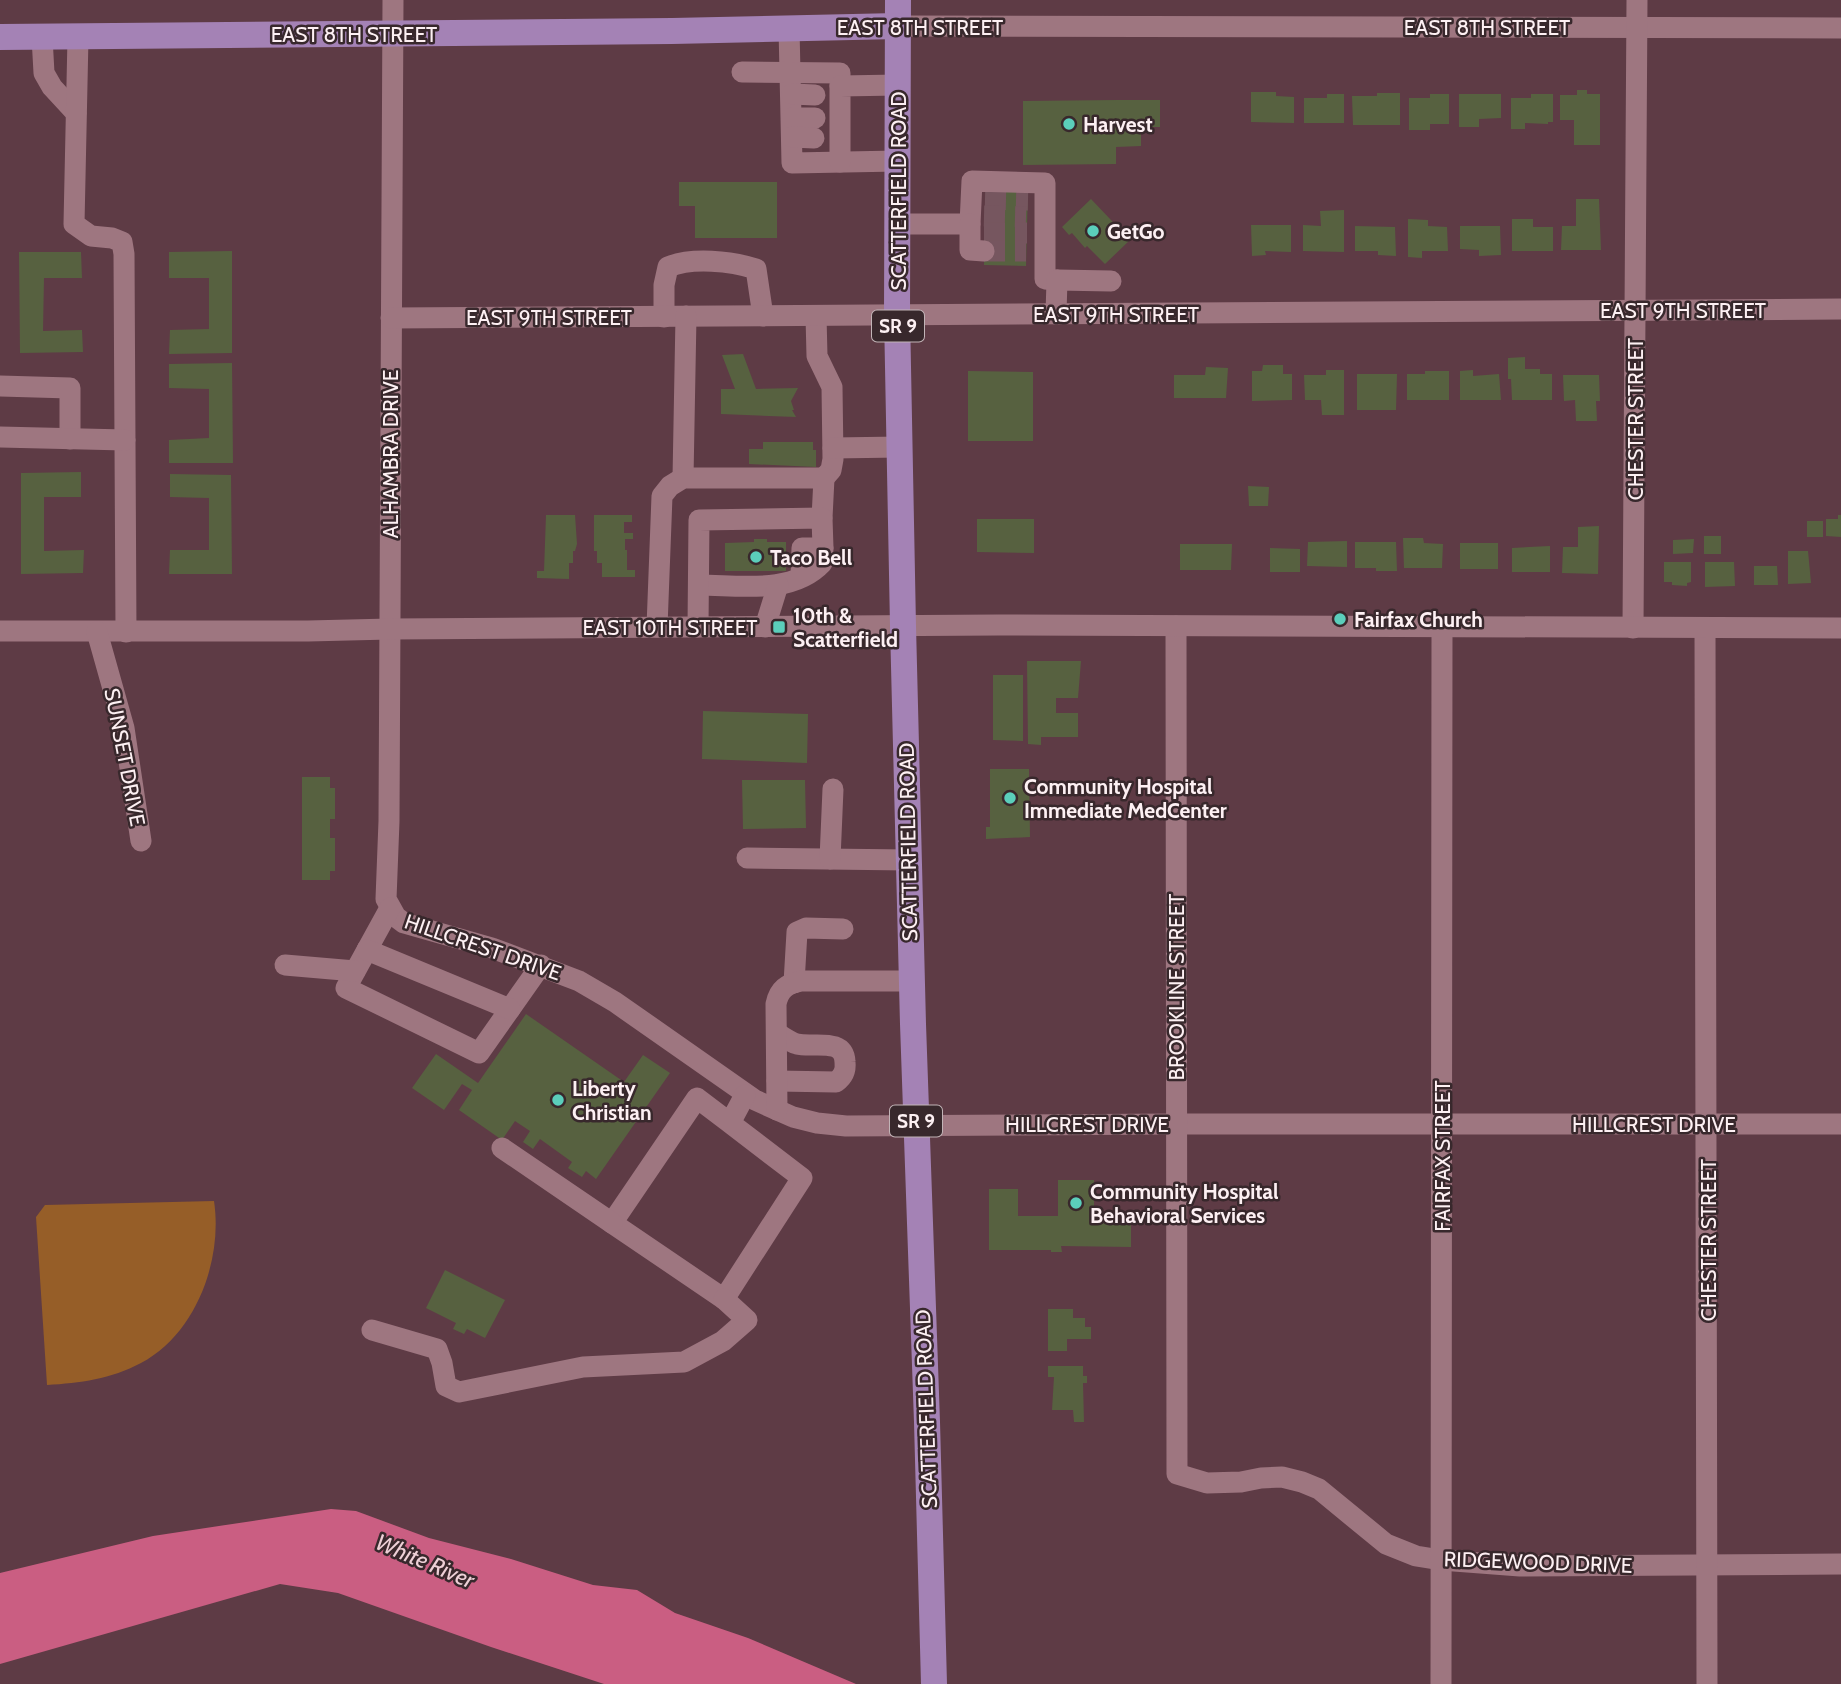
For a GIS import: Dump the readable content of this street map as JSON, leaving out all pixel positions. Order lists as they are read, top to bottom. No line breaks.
{"streets":{"main road":["EAST 8TH STREET","SCATTERFIELD ROAD","SR 9"],"street":["EAST 9TH STREET","CHESTER STREET","ALHAMBRA DRIVE","EAST 10TH STREET","SUNSET DRIVE","HILLCREST DRIVE","BROOKLINE STREET","FAIRFAX STREET","RIDGEWOOD DRIVE"]},"crossings":[["EAST 8TH STREET","SCATTERFIELD ROAD"],["EAST 8TH STREET","CHESTER STREET"],["EAST 8TH STREET","ALHAMBRA DRIVE"],["SCATTERFIELD ROAD","EAST 9TH STREET"],["SCATTERFIELD ROAD","EAST 10TH STREET"],["SCATTERFIELD ROAD","HILLCREST DRIVE"],["EAST 9TH STREET","CHESTER STREET"],["EAST 9TH STREET","ALHAMBRA DRIVE"],["CHESTER STREET","EAST 10TH STREET"],["CHESTER STREET","HILLCREST DRIVE"],["CHESTER STREET","RIDGEWOOD DRIVE"],["ALHAMBRA DRIVE","EAST 10TH STREET"],["ALHAMBRA DRIVE","HILLCREST DRIVE"],["EAST 10TH STREET","SUNSET DRIVE"],["EAST 10TH STREET","BROOKLINE STREET"],["EAST 10TH STREET","FAIRFAX STREET"],["HILLCREST DRIVE","BROOKLINE STREET"],["HILLCREST DRIVE","FAIRFAX STREET"],["BROOKLINE STREET","RIDGEWOOD DRIVE"],["FAIRFAX STREET","RIDGEWOOD DRIVE"]],"water":["White River"],"places":{"other":["Harvest","GetGo","Taco Bell","Fairfax Church","Community Hospital Immediate MedCenter","Liberty Christian","Community Hospital Behavioral Services"],"transit":["10th & Scatterfield"]}}
